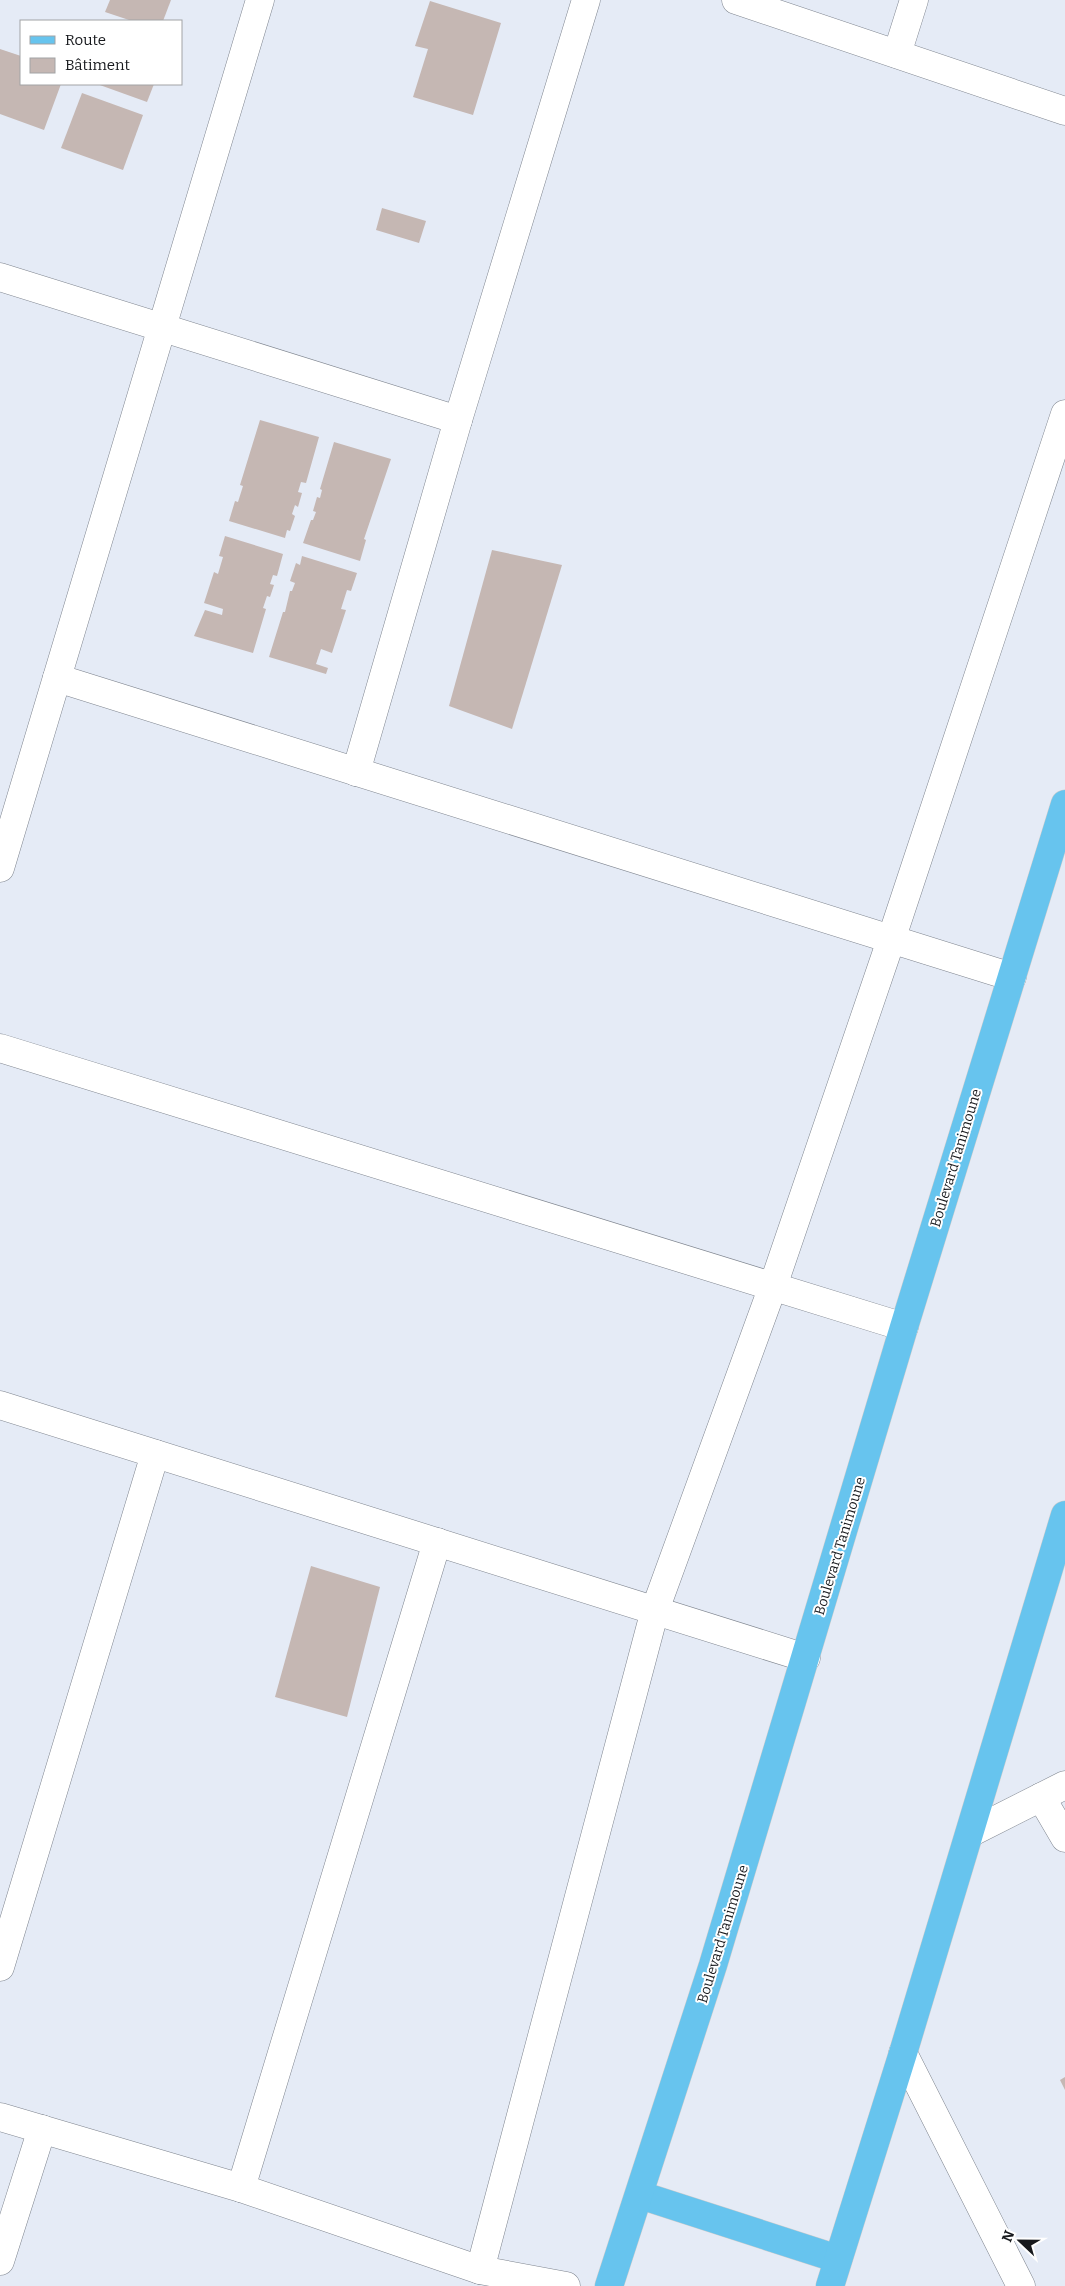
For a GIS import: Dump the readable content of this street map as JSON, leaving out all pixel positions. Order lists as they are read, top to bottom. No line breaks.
{"streets":{"main road":["Boulevard Tanimoune"]},"legend":["Route","Bâtiment"],"north":"left"}
